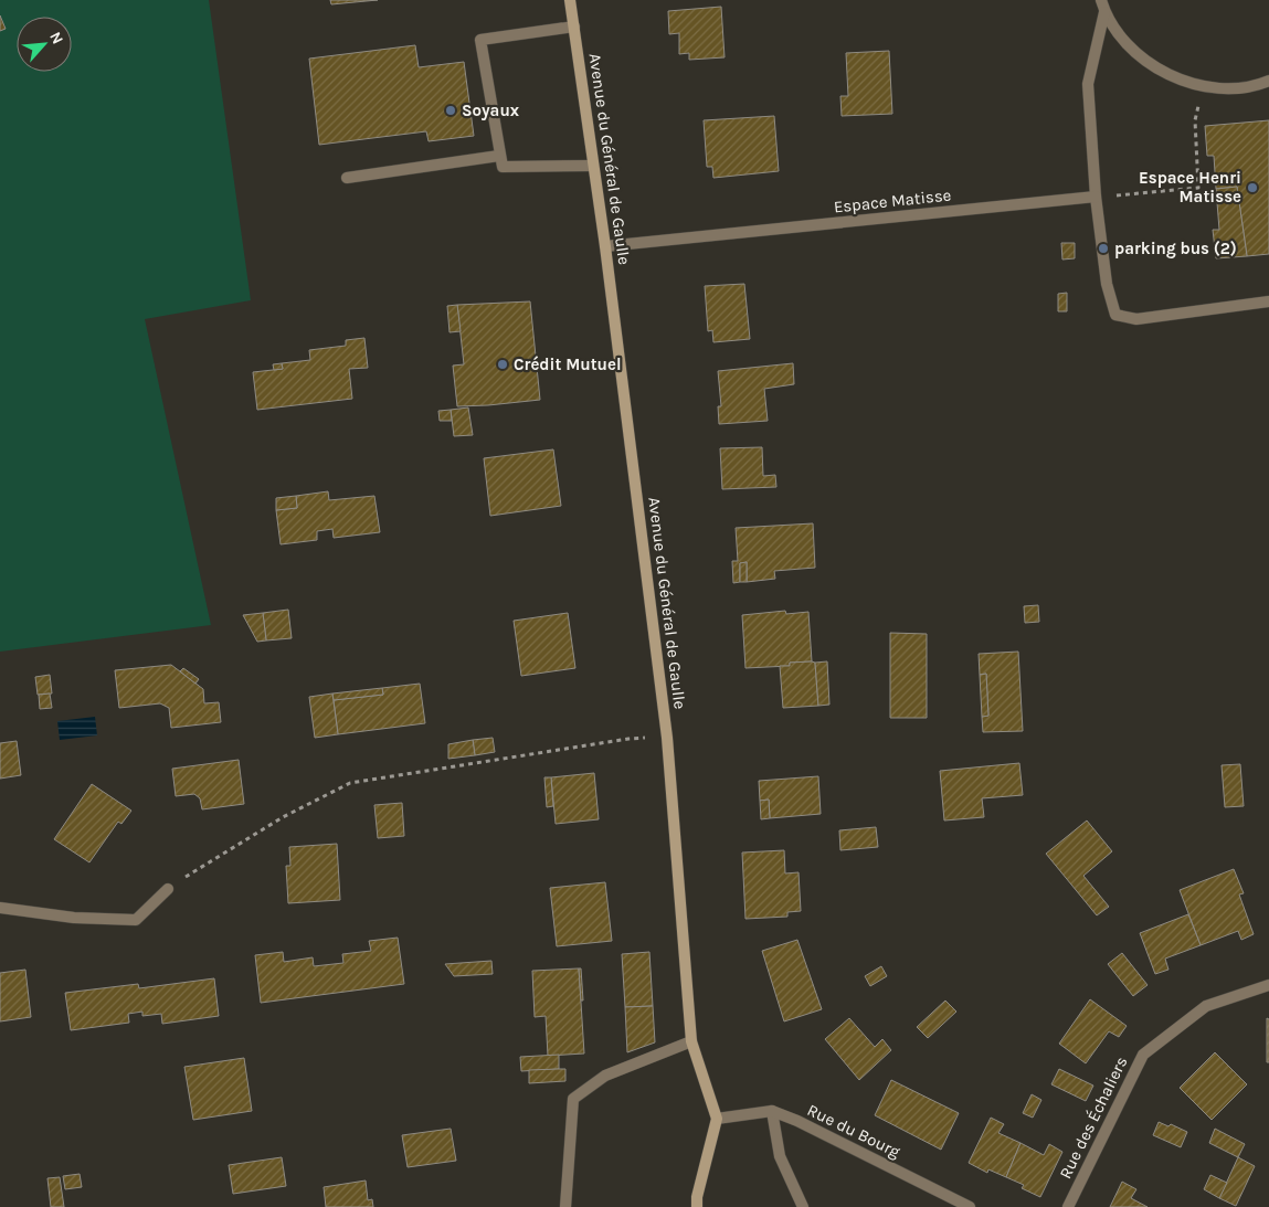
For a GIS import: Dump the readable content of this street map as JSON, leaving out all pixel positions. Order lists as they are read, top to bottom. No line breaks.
{"streets":{"main road":["Avenue du Général de Gaulle"],"street":["Espace Matisse","Rue des Échaliers","Rue du Bourg"]},"crossings":[["Avenue du Général de Gaulle","Espace Matisse"],["Avenue du Général de Gaulle","Rue du Bourg"]],"places":["Soyaux","Espace Henri Matisse","parking bus (2)","Crédit Mutuel"],"north":"top right"}
